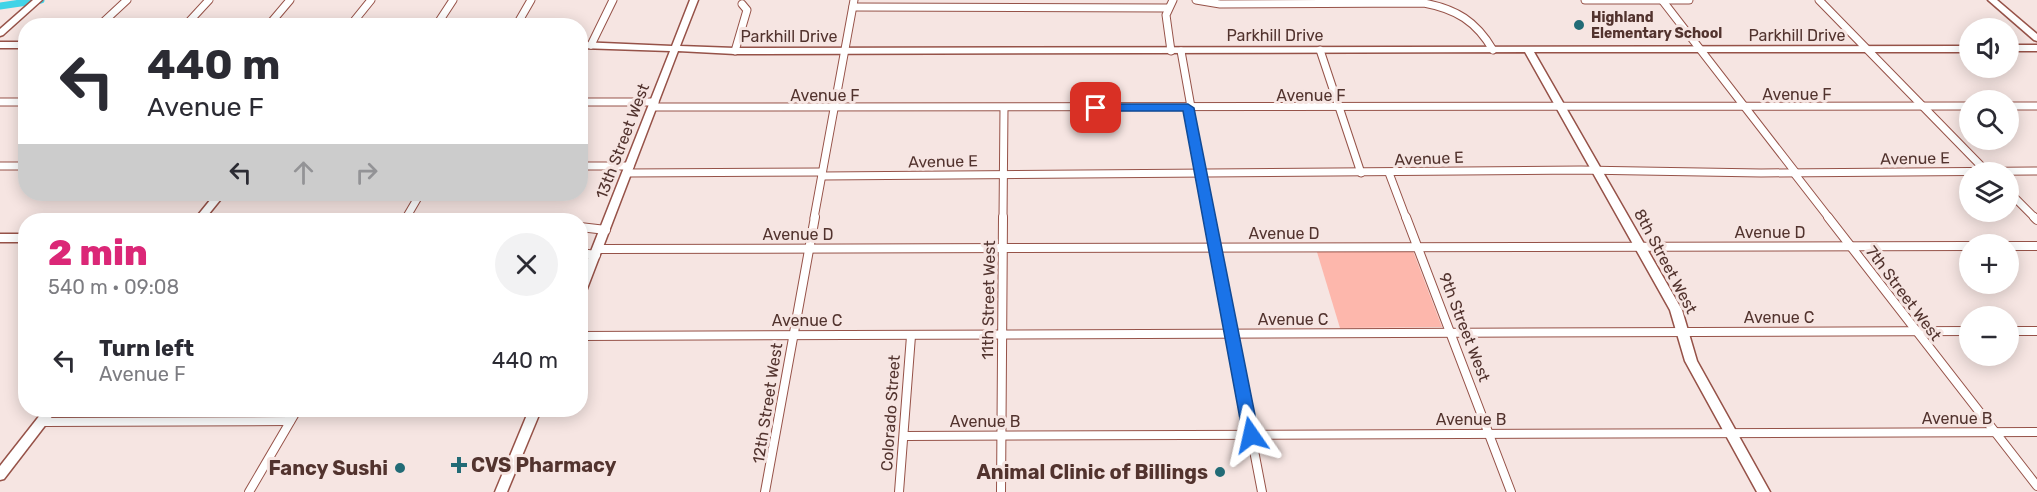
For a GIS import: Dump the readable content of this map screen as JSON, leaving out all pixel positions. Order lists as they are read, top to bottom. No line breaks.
{"streets":{"street":["Parkhill Drive","Avenue F","13th Street West","Avenue E","Avenue D","8th Street West","7th Street West","11th Street West","Avenue C","9th Street West","12th Street West","Colorado Street","Avenue B"]},"crossings":[["Parkhill Drive","13th Street West"],["Parkhill Drive","8th Street West"],["Parkhill Drive","7th Street West"],["Parkhill Drive","12th Street West"],["Avenue F","13th Street West"],["Avenue F","8th Street West"],["Avenue F","7th Street West"],["Avenue F","11th Street West"],["Avenue F","12th Street West"],["13th Street West","Avenue E"],["13th Street West","Avenue D"],["Avenue E","8th Street West"],["Avenue E","7th Street West"],["Avenue E","11th Street West"],["Avenue E","9th Street West"],["Avenue E","12th Street West"],["Avenue D","8th Street West"],["Avenue D","7th Street West"],["Avenue D","11th Street West"],["Avenue D","9th Street West"],["Avenue D","12th Street West"],["8th Street West","Avenue C"],["8th Street West","Avenue B"],["7th Street West","Avenue C"],["7th Street West","Avenue B"],["11th Street West","Avenue C"],["11th Street West","Avenue B"],["Avenue C","9th Street West"],["Avenue C","12th Street West"],["Avenue C","Colorado Street"],["9th Street West","Avenue B"],["Colorado Street","Avenue B"]],"places":{"other":["Highland Elementary School","Fancy Sushi","Animal Clinic of Billings"],"health":["CVS Pharmacy"]},"page":{"map_buttons":["+","−"],"turn":["440 m","Avenue F"],"heading":["2 min","540 m · 09:08"],"list":[{"name":"Turn left","note":"Avenue F","value":"440 m"}]}}
